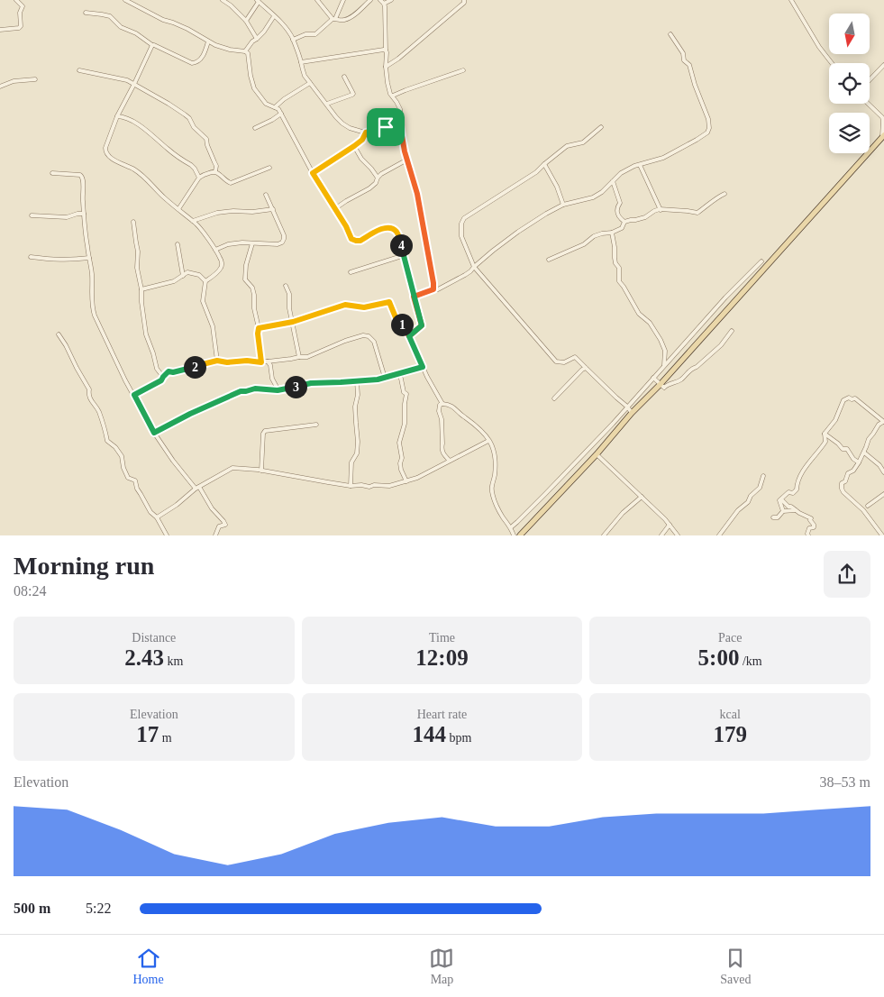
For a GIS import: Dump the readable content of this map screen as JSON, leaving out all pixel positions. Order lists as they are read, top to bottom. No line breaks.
{"north":"bottom","page":{"pins":["4","1","2","3"],"heading":["Morning run","08:24"],"stats":[["Distance","2.43 km"],["Time","12:09"],["Pace","5:00 /km"],["Elevation","17 m"],["Heart rate","144 bpm"],["kcal","179"]],"chart":["Elevation","38–53 m"],"list":[{"name":"500 m","note":"5:22"}],"tabs":["Home","Map","Saved"]}}
